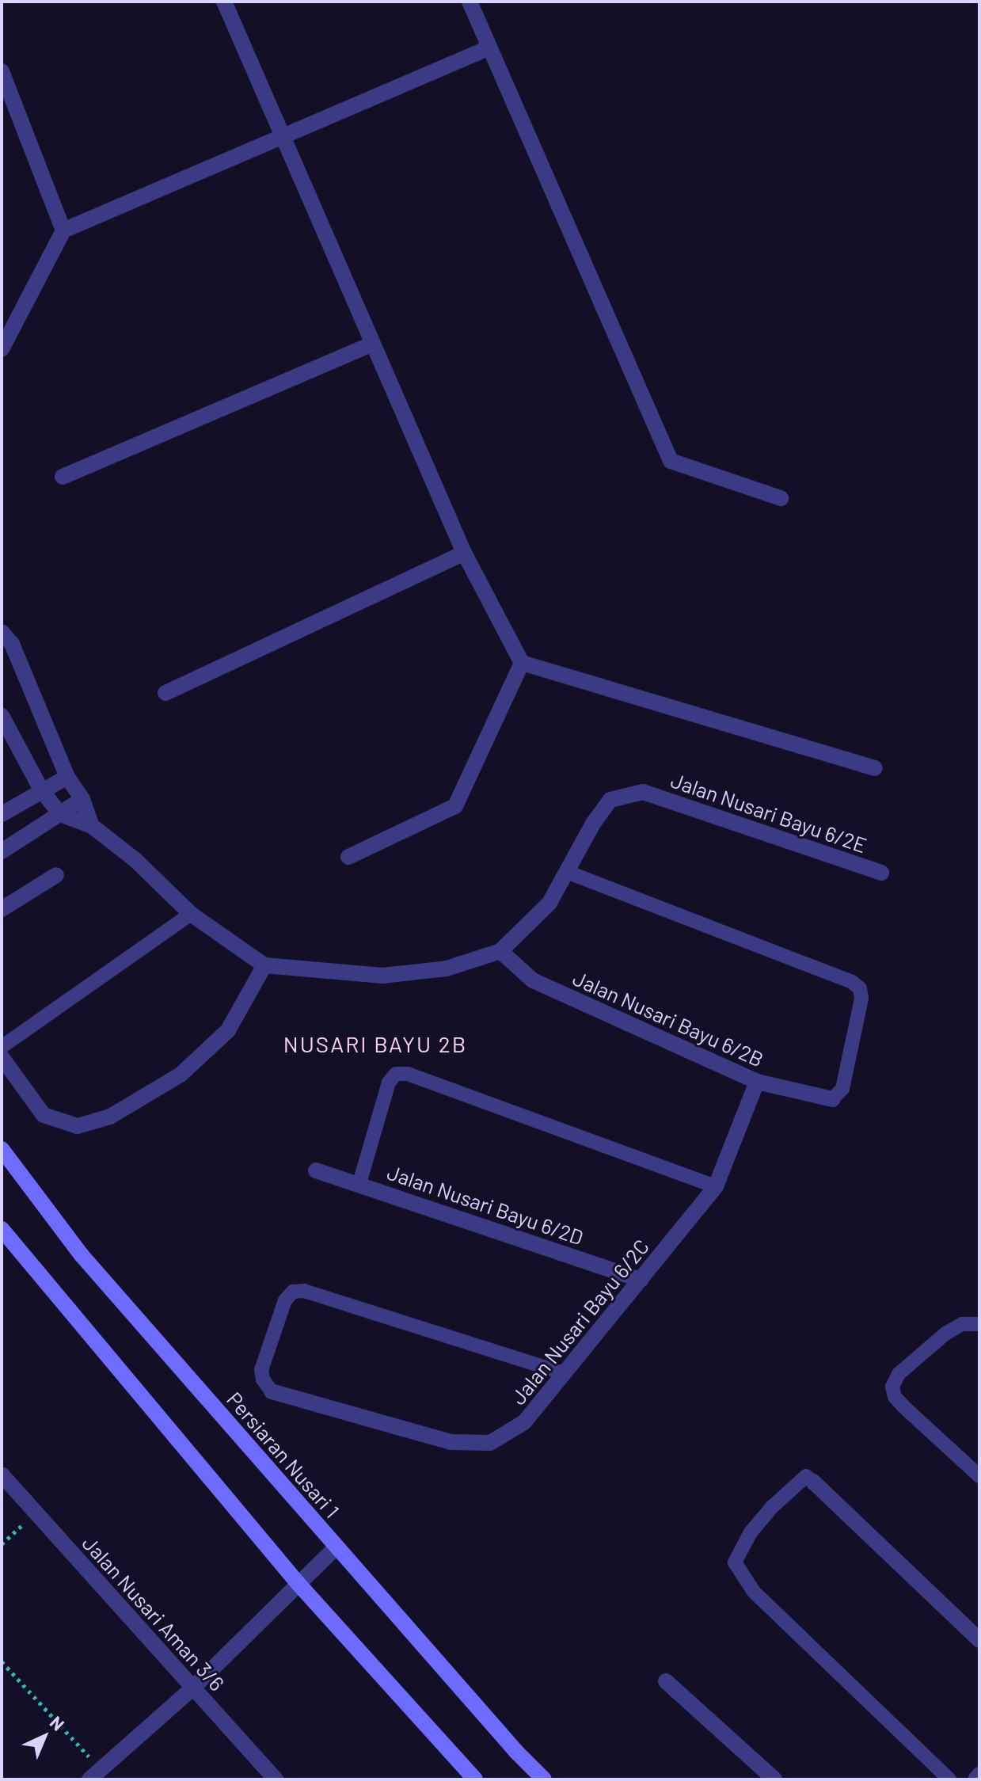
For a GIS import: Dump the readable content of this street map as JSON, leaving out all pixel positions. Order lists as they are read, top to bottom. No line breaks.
{"streets":{"main road":["Persiaran Nusari 1"],"street":["Jalan Nusari Bayu 6/2E","Jalan Nusari Bayu 6/2B","Jalan Nusari Bayu 6/2D","Jalan Nusari Bayu 6/2C","Jalan Nusari Aman 3/6"]},"crossings":[["Jalan Nusari Bayu 6/2B","Jalan Nusari Bayu 6/2C"],["Jalan Nusari Bayu 6/2D","Jalan Nusari Bayu 6/2C"]],"districts":["NUSARI BAYU 2B"],"north":"top right"}
